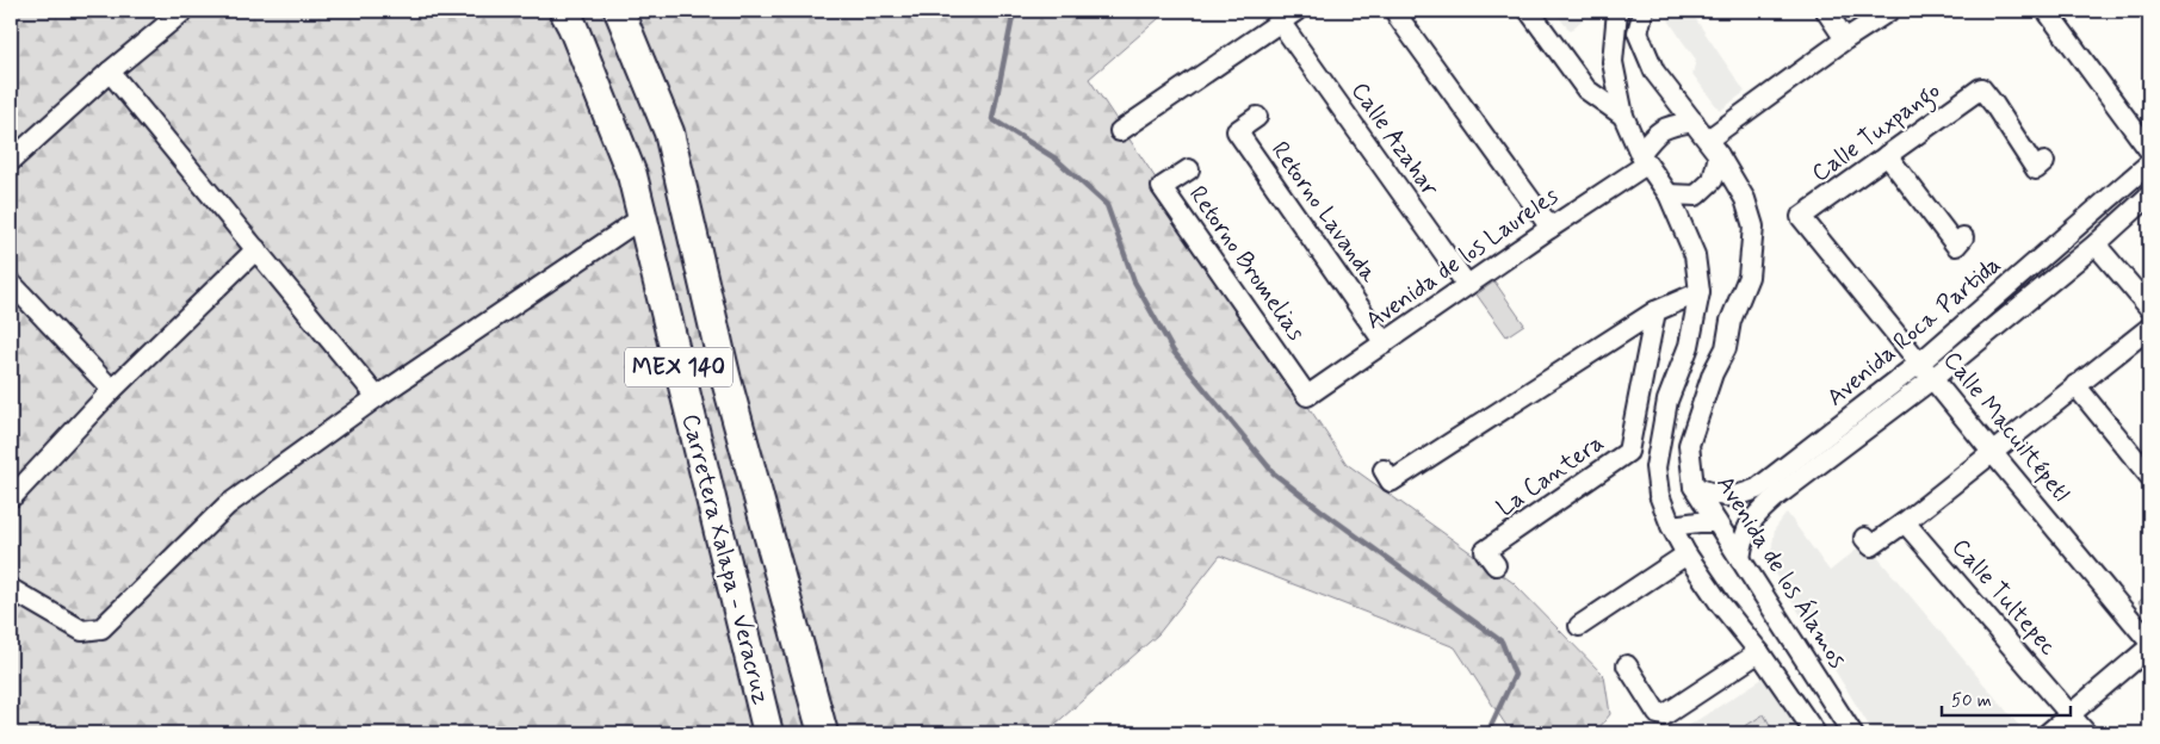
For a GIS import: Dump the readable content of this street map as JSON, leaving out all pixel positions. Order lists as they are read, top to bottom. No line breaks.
{"streets":{"highway":["MEX 140","Carretera Xalapa - Veracruz"],"street":["Calle Tuxpango","Calle Azahar","Retorno Lavanda","Avenida de los Laureles","Retorno Bromelias","Avenida Roca Partida","Calle Macuiltépetl","La Cantera","Avenida de los Álamos","Calle Tultepec"]},"crossings":[["Calle Tuxpango","Calle Macuiltépetl"],["Calle Azahar","Avenida de los Laureles"],["Retorno Lavanda","Avenida de los Laureles"],["Avenida de los Laureles","Retorno Bromelias"],["Avenida de los Laureles","Avenida de los Álamos"],["Avenida Roca Partida","Calle Macuiltépetl"],["Avenida Roca Partida","Avenida de los Álamos"]],"scale_bar":"50 m"}
